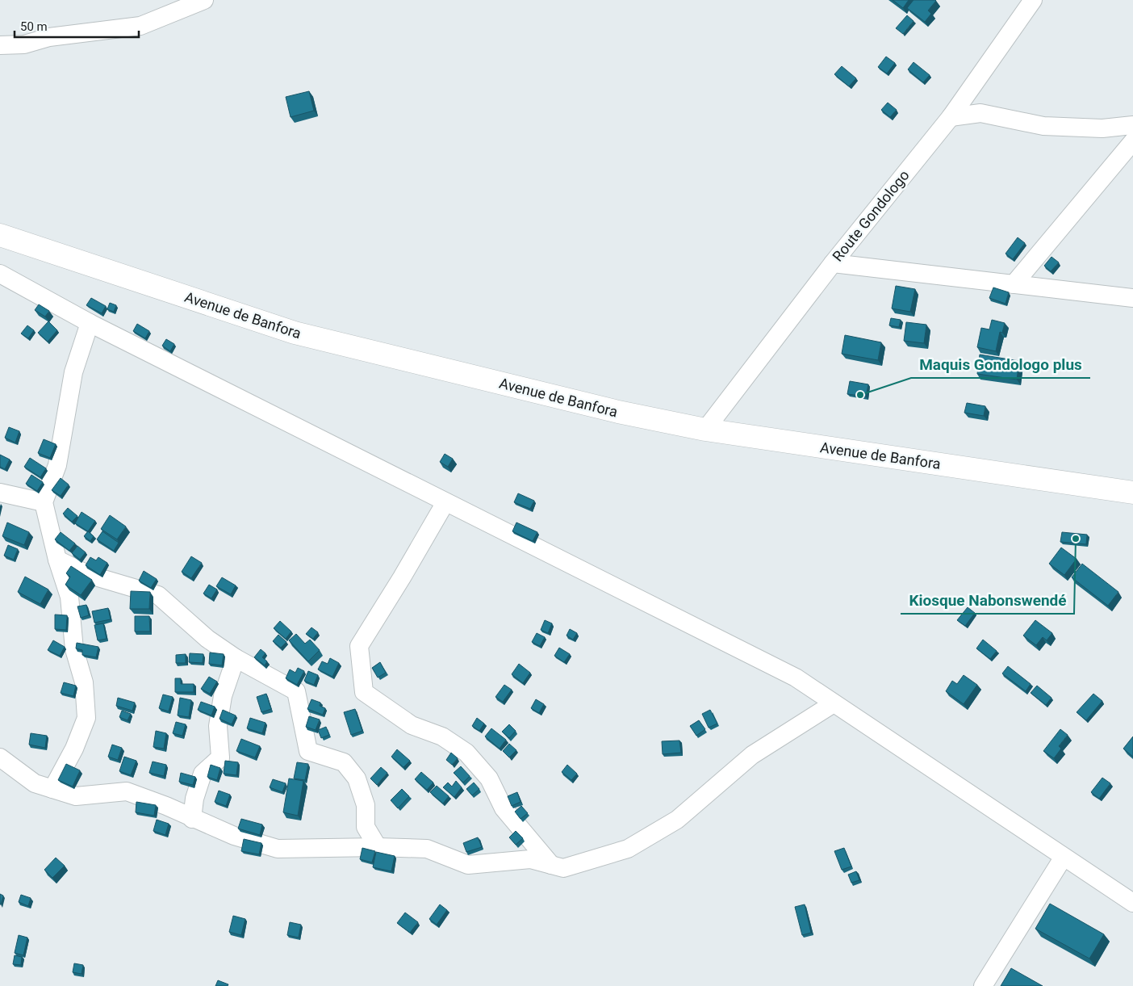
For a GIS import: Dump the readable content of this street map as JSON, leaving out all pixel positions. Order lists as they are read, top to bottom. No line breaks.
{"streets":{"main road":["Avenue de Banfora"],"street":["Route Gondologo"]},"crossings":[["Route Gondologo","Avenue de Banfora"]],"places":["Maquis Gondologo plus","Kiosque Nabonswendé"],"scale_bar":"50 m"}
